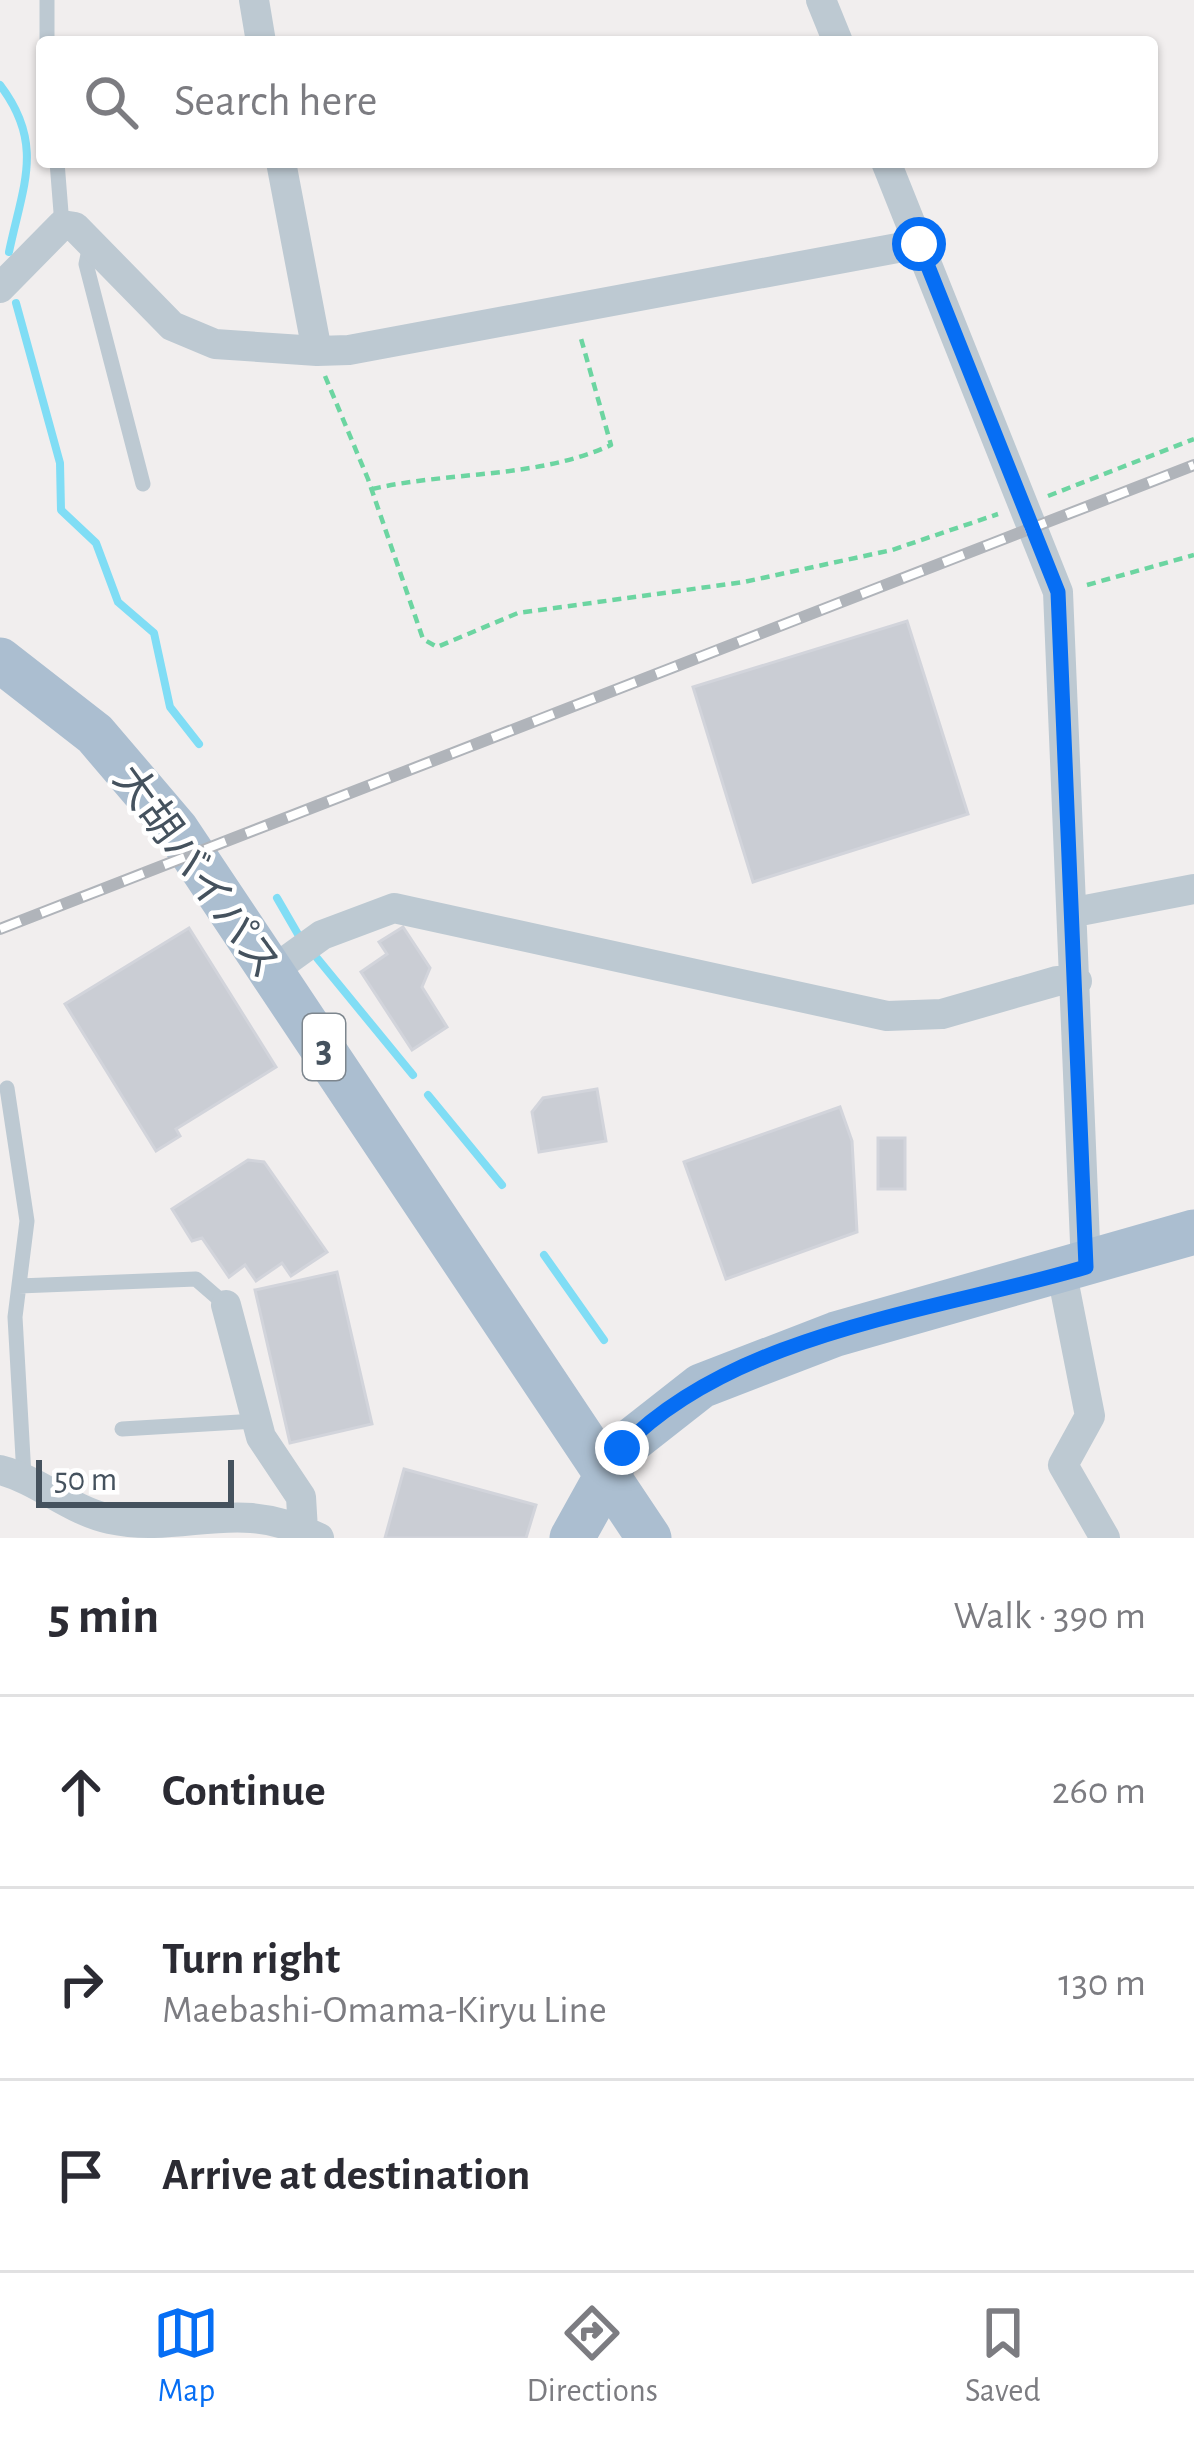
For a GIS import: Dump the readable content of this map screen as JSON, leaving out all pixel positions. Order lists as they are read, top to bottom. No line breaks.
{"streets":{"main road":["大胡バイパス","3"]},"scale_bar":"50 m","page":{"search":"Search here","scale":"50 m","heading":["5 min","Walk · 390 m"],"list":[["Continue","260 m"],["Turn right","Maebashi-Omama-Kiryu Line","130 m"],"Arrive at destination"],"nav":["Map","Directions","Saved"]}}
